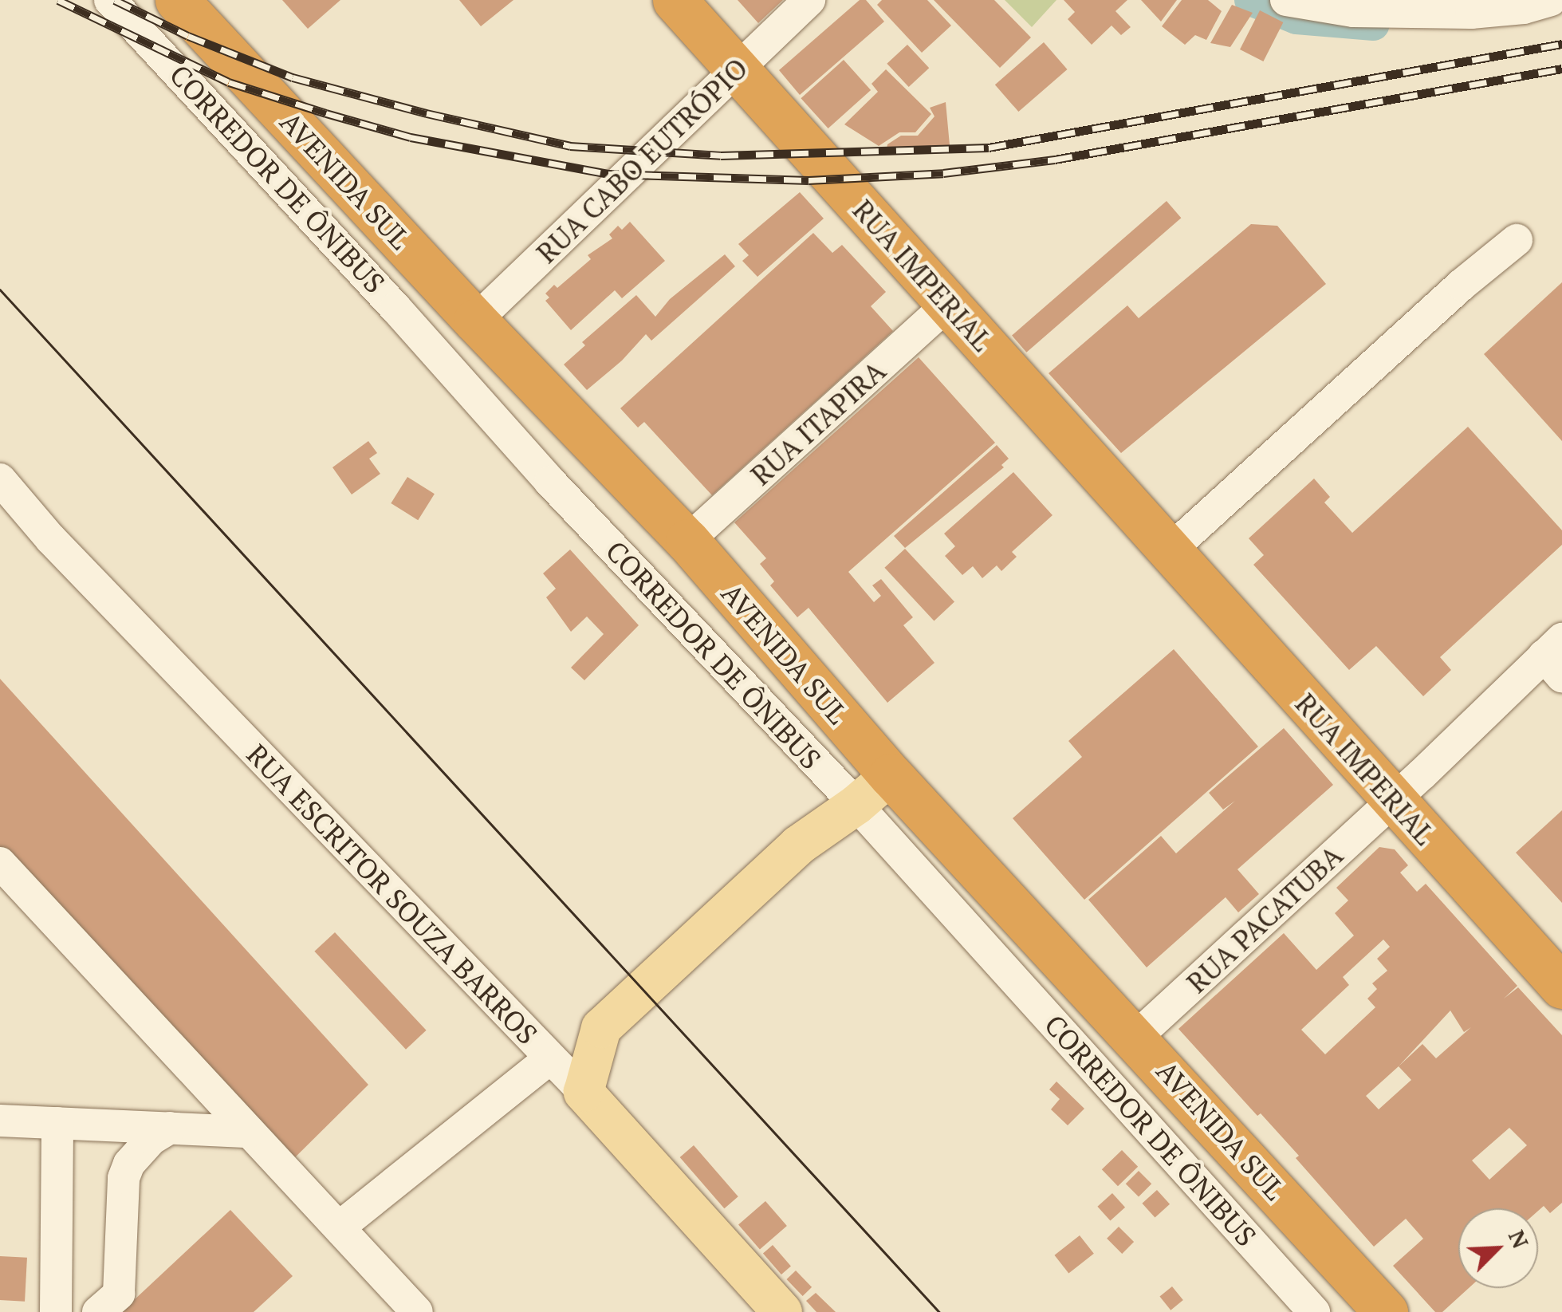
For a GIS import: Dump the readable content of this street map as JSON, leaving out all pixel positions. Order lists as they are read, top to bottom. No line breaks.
{"streets":{"highway":["AVENIDA SUL","RUA IMPERIAL"],"main road":["RUA ESCRITOR SOUZA BARROS"],"street":["RUA CABO EUTRÓPIO","CORREDOR DE ÔNIBUS","RUA ITAPIRA","RUA PACATUBA"]},"crossings":[["RUA CABO EUTRÓPIO","AVENIDA SUL"],["RUA CABO EUTRÓPIO","RUA IMPERIAL"],["AVENIDA SUL","RUA ITAPIRA"],["AVENIDA SUL","RUA PACATUBA"],["RUA IMPERIAL","RUA ITAPIRA"],["RUA IMPERIAL","RUA PACATUBA"]],"north":"top right"}
